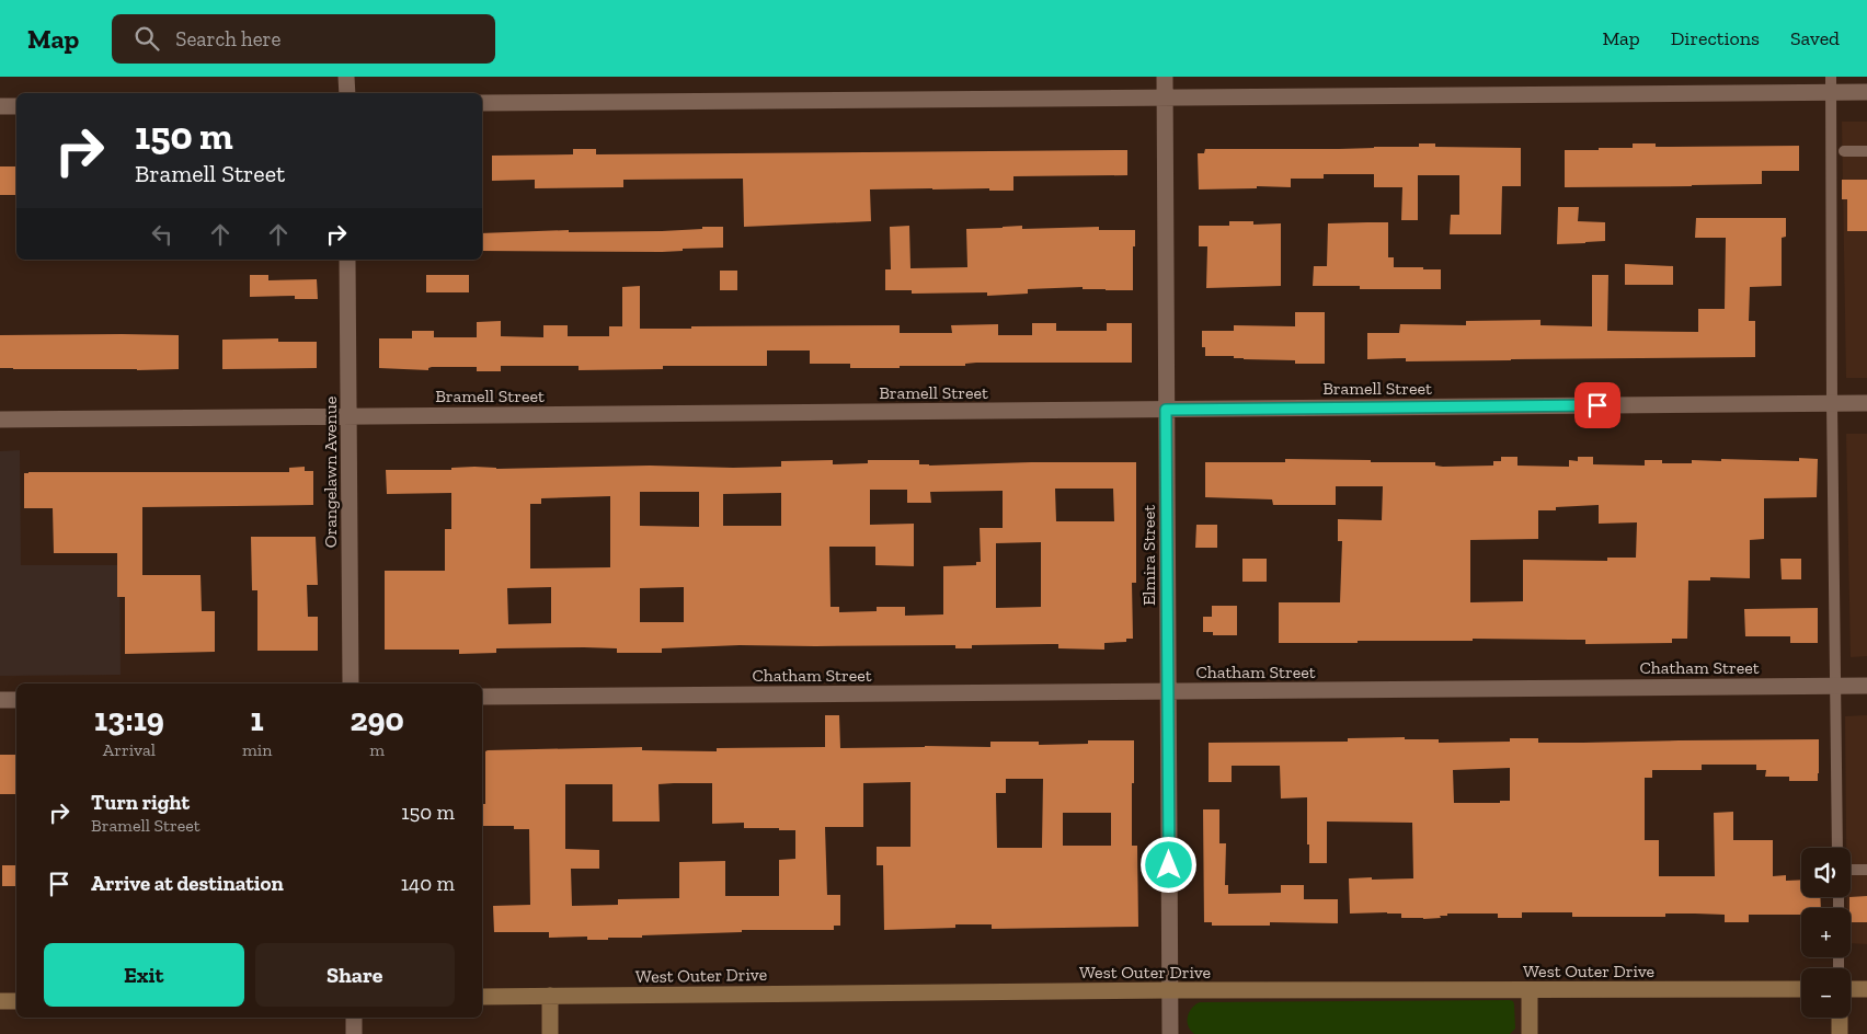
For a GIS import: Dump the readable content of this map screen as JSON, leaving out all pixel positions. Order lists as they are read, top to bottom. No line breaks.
{"streets":{"main road":["West Outer Drive"],"street":["Bramell Street","Orangelawn Avenue","Elmira Street","Chatham Street"]},"crossings":[["Bramell Street","Orangelawn Avenue"],["Bramell Street","Elmira Street"],["Elmira Street","Chatham Street"],["Elmira Street","West Outer Drive"]],"page":{"header":"Map","search":"Search here","nav":["Map","Directions","Saved"],"turn":["150 m","Bramell Street"],"eta":["13:19","Arrival","1","min","290","m"],"list":[{"name":"Turn right","note":"Bramell Street","value":"150 m"},{"name":"Arrive at destination","value":"140 m"}],"map_buttons":["+","−"],"buttons":["Exit","Share"]}}
